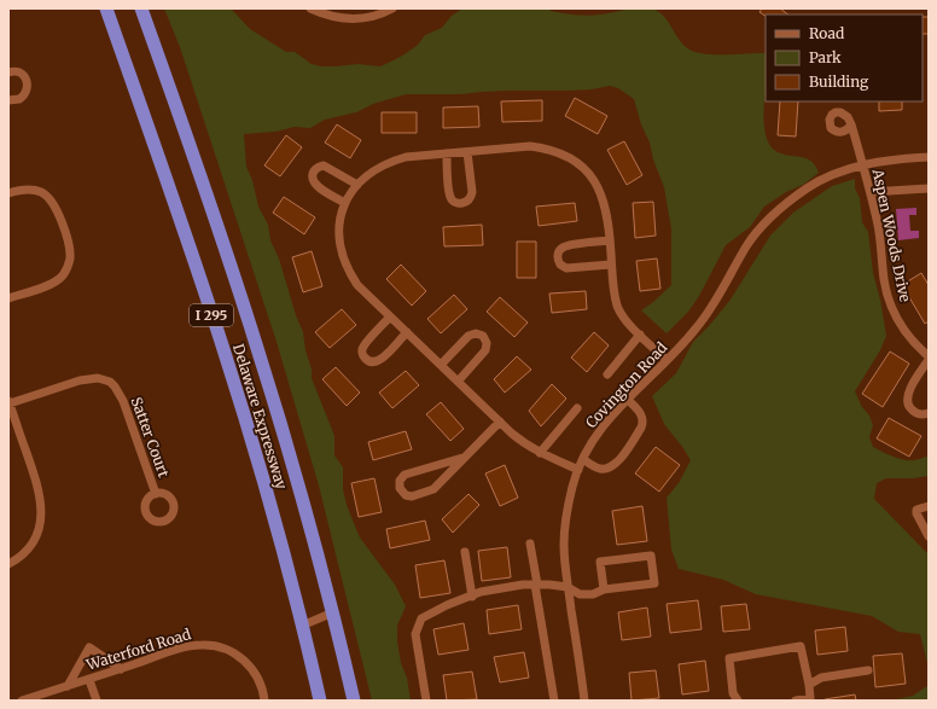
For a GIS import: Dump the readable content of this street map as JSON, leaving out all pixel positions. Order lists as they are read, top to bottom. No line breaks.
{"streets":{"highway":["I 295","Delaware Expressway"],"street":["Aspen Woods Drive","Covington Road","Satter Court","Waterford Road"]},"crossings":[["Aspen Woods Drive","Covington Road"]],"legend":["Road","Park","Building"]}
